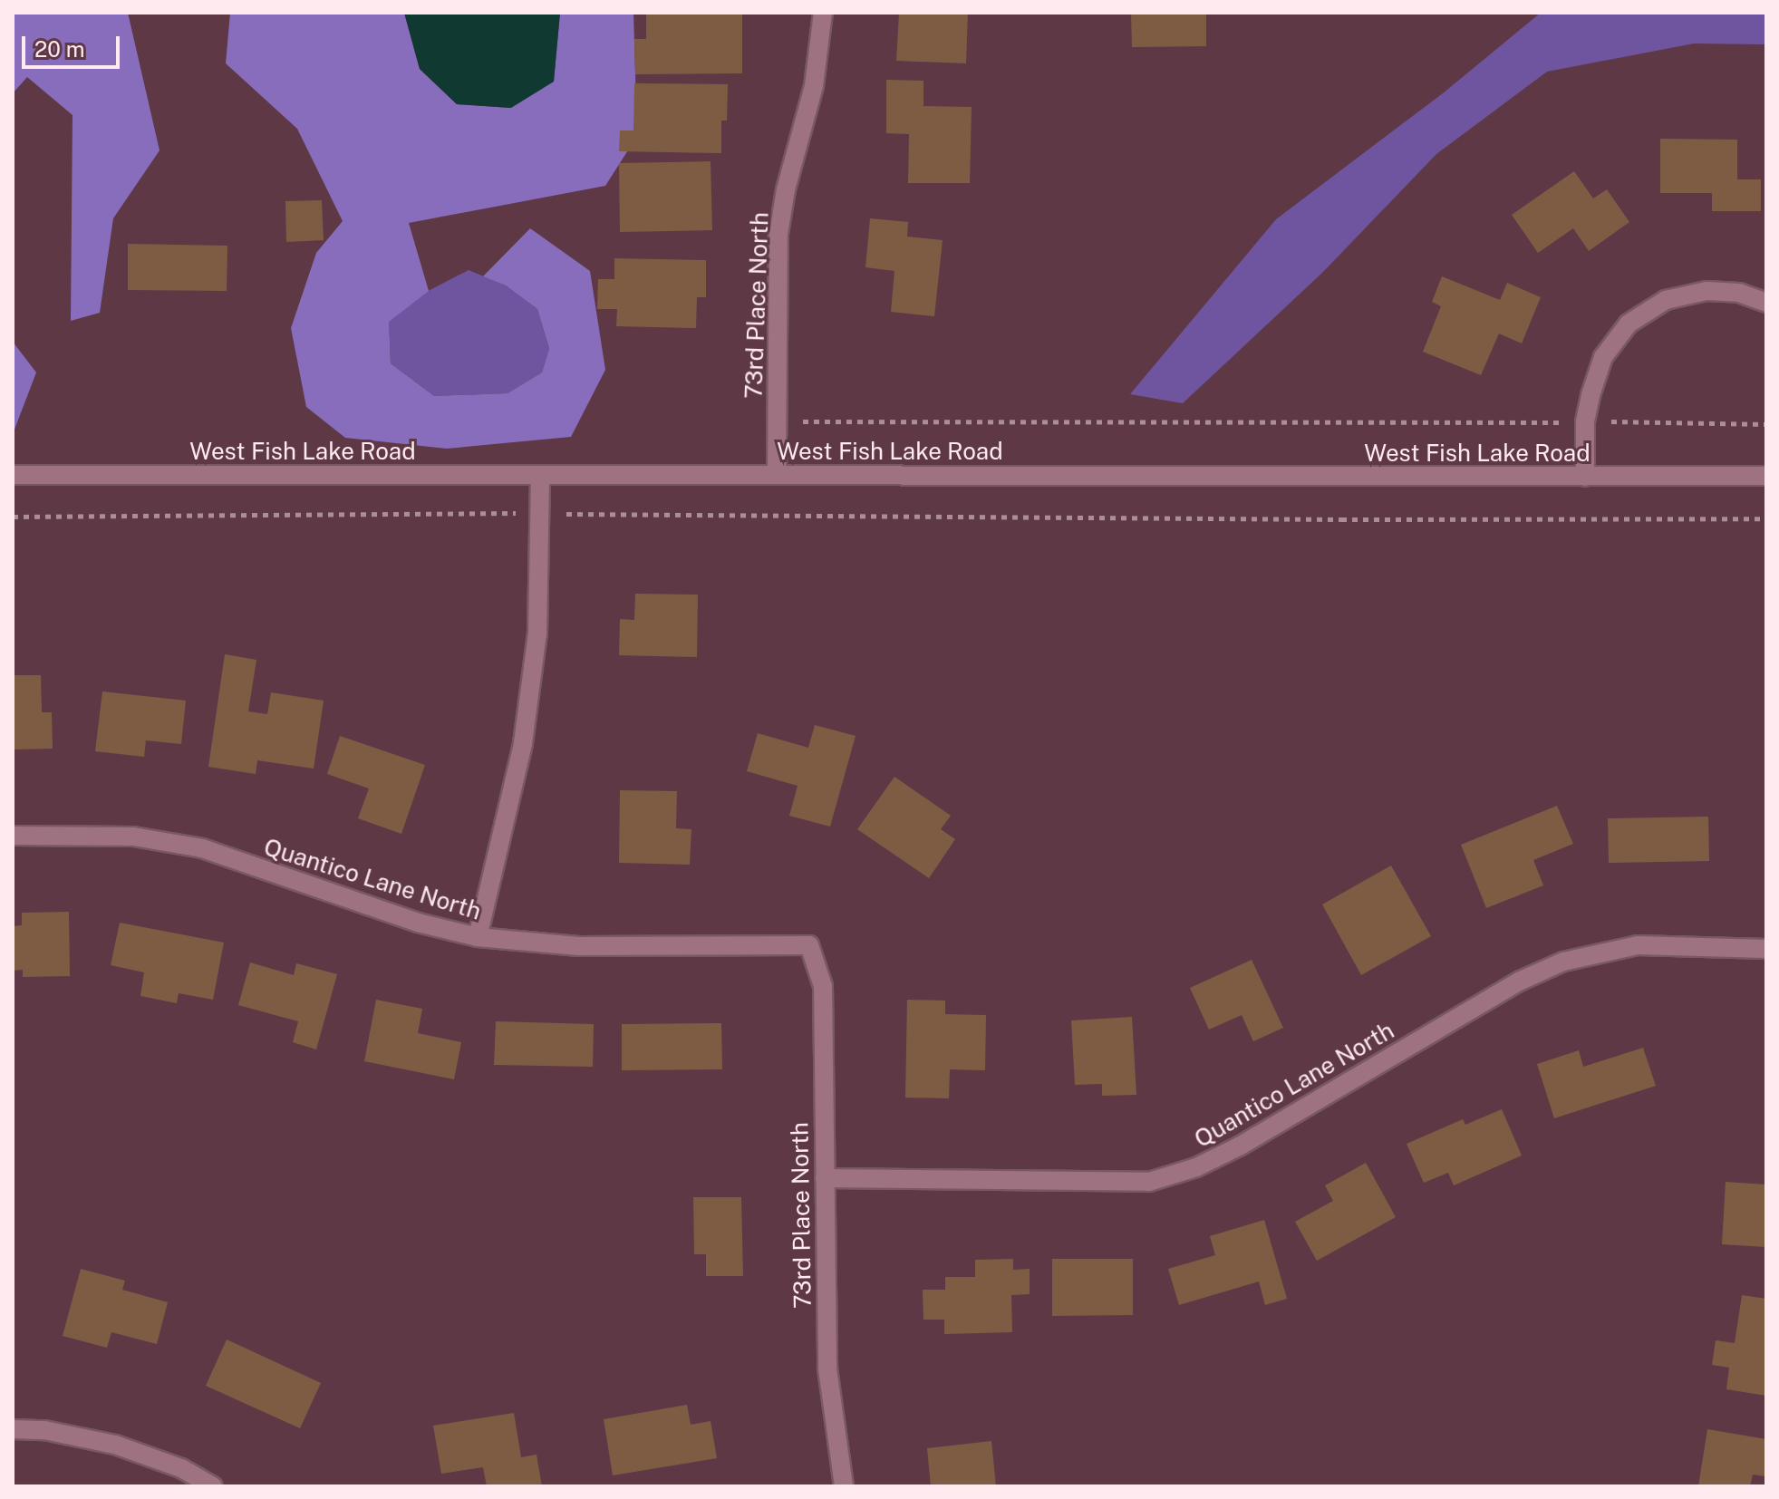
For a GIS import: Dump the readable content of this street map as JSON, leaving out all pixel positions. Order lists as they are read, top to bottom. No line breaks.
{"streets":{"street":["73rd Place North","West Fish Lake Road","Quantico Lane North"]},"crossings":[["73rd Place North","West Fish Lake Road"],["73rd Place North","Quantico Lane North"]],"scale_bar":"20 m"}
